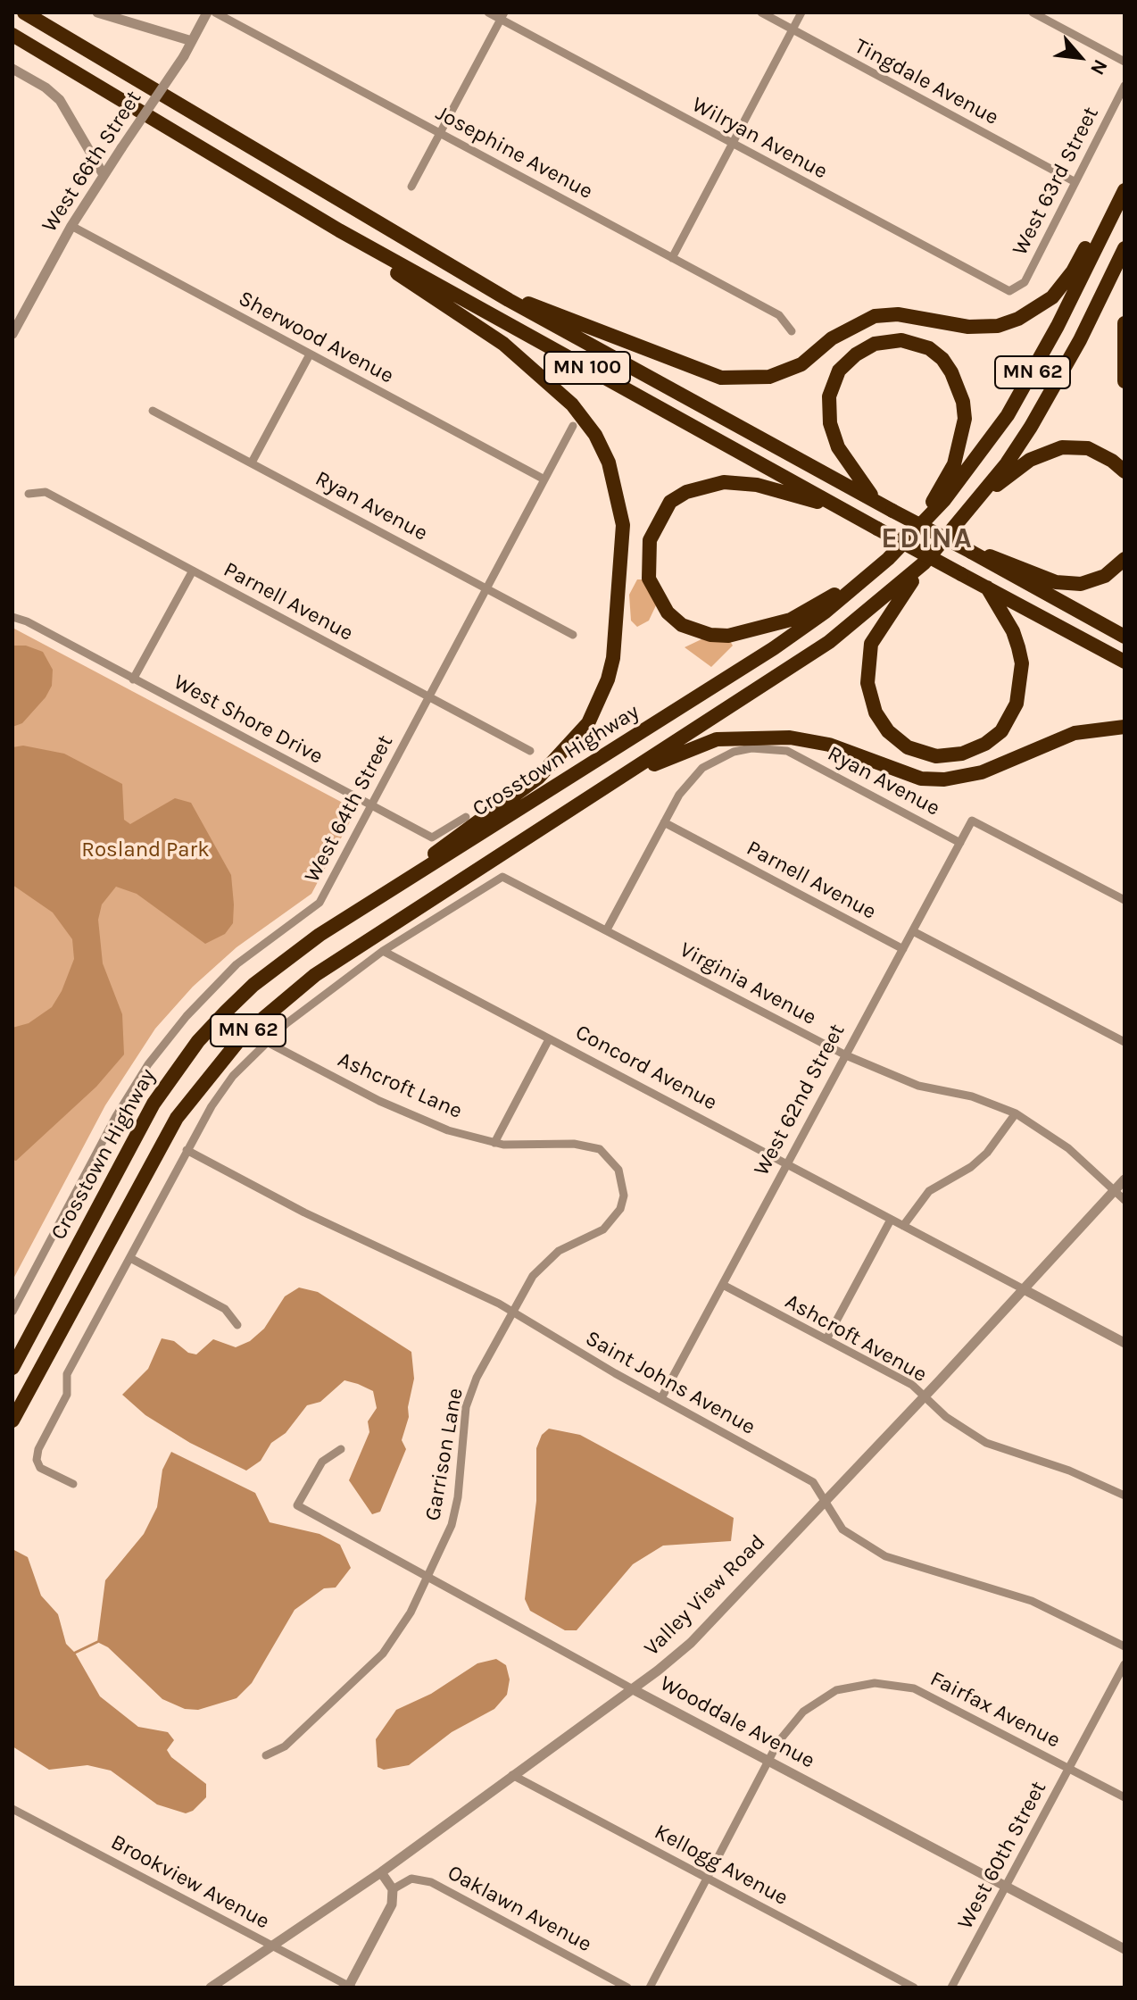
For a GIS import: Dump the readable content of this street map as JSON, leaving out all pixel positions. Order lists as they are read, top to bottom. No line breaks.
{"streets":{"highway":["MN 100","MN 62","Crosstown Highway"],"street":["Tingdale Avenue","Wilryan Avenue","Josephine Avenue","West 66th Street","West 63rd Street","Sherwood Avenue","Ryan Avenue","Parnell Avenue","West Shore Drive","West 64th Street","Virginia Avenue","Concord Avenue","Ashcroft Lane","West 62nd Street","Ashcroft Avenue","Saint Johns Avenue","Garrison Lane","Valley View Road","Fairfax Avenue","Wooddale Avenue","West 60th Street","Kellogg Avenue","Brookview Avenue","Oaklawn Avenue"]},"crossings":[["Tingdale Avenue","West 63rd Street"],["Wilryan Avenue","West 63rd Street"],["West 66th Street","Sherwood Avenue"],["Sherwood Avenue","West 64th Street"],["Ryan Avenue","Parnell Avenue"],["Ryan Avenue","West 64th Street"],["Ryan Avenue","West 62nd Street"],["Parnell Avenue","West 64th Street"],["Parnell Avenue","West 62nd Street"],["West Shore Drive","West 64th Street"],["Virginia Avenue","Concord Avenue"],["Virginia Avenue","West 62nd Street"],["Virginia Avenue","Valley View Road"],["Concord Avenue","West 62nd Street"],["Ashcroft Lane","Saint Johns Avenue"],["Ashcroft Lane","Garrison Lane"],["West 62nd Street","Ashcroft Avenue"],["West 62nd Street","Saint Johns Avenue"],["Ashcroft Avenue","Valley View Road"],["Saint Johns Avenue","Garrison Lane"],["Saint Johns Avenue","Valley View Road"],["Garrison Lane","Wooddale Avenue"],["Valley View Road","Wooddale Avenue"],["Valley View Road","Kellogg Avenue"],["Valley View Road","Brookview Avenue"],["Fairfax Avenue","Wooddale Avenue"],["Fairfax Avenue","West 60th Street"],["Fairfax Avenue","Kellogg Avenue"],["Wooddale Avenue","West 60th Street"]],"districts":["EDINA"],"parks":["Rosland Park"],"north":"bottom right"}
